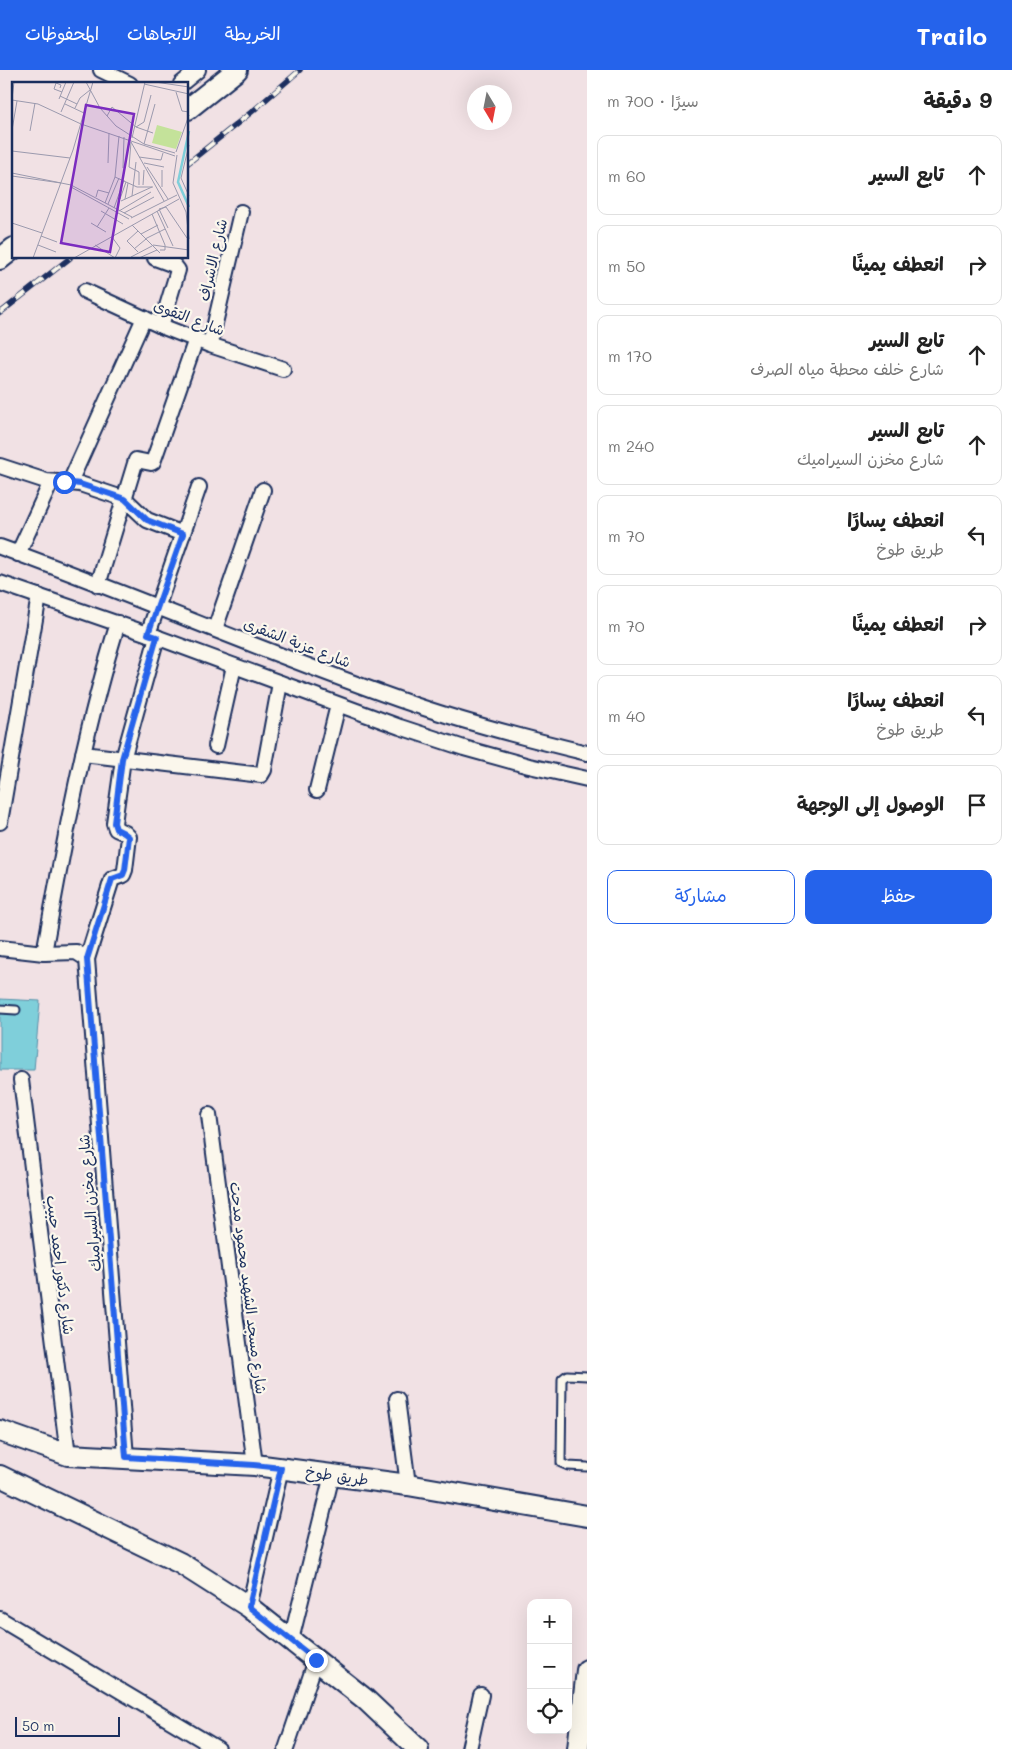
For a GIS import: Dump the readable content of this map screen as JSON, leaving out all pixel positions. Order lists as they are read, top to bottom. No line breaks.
{"streets":{"street":["شارع الاشراف","شارع التقوى","شارع عزبة الشقرى","شارع مخزن السيراميك","شارع دكتور احمد حبيب","شارع مسجد الشهيد محمود مدحت","طريق طوخ"]},"crossings":[["شارع الاشراف","شارع التقوى"],["شارع مخزن السيراميك","طريق طوخ"],["شارع دكتور احمد حبيب","طريق طوخ"],["شارع مسجد الشهيد محمود مدحت","طريق طوخ"]],"scale_bar":"50 m","north":"bottom","page":{"header":"Trailo","nav":["الخريطة","الاتجاهات","المحفوظات"],"heading":["9 دقيقة","سيرًا · 700 m"],"list":[["تابع السير","60 m"],["انعطف يمينًا","50 m"],["تابع السير","شارع خلف محطة مياه الصرف","170 m"],["تابع السير","شارع مخزن السيراميك","240 m"],["انعطف يسارًا","طريق طوخ","70 m"],["انعطف يمينًا","70 m"],["انعطف يسارًا","طريق طوخ","40 m"],"الوصول إلى الوجهة"],"buttons":["حفظ","مشاركة"],"map_buttons":["+","−"],"scale":"50 m"}}
